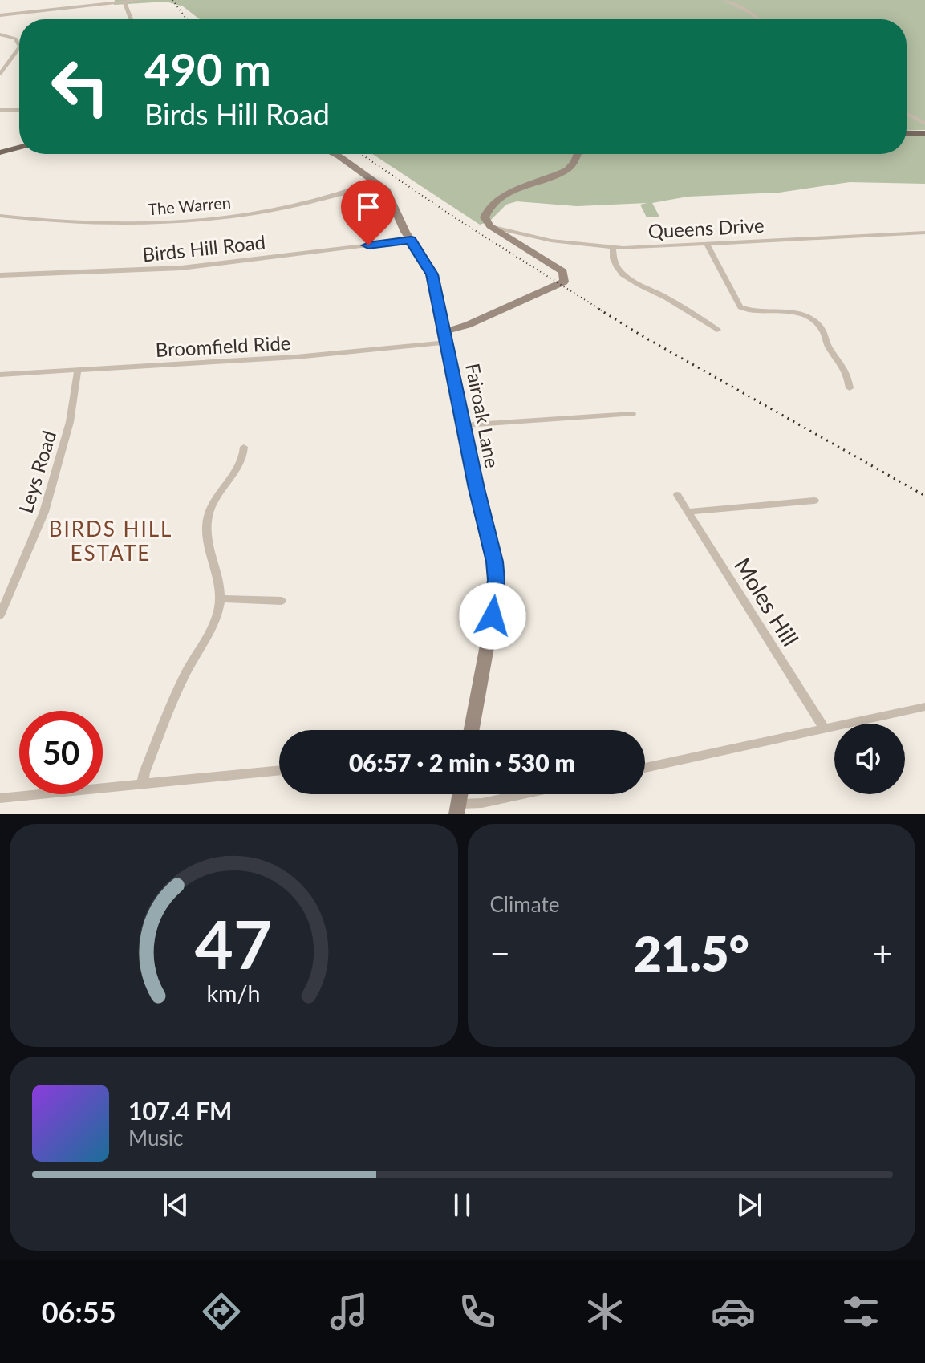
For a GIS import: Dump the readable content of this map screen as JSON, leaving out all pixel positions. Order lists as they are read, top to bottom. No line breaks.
{"streets":{"main road":["Fairoak Lane"],"street":["The Warren","Queens Drive","Birds Hill Road","Broomfield Ride","Leys Road","Moles Hill"]},"crossings":[["The Warren","Fairoak Lane"],["Birds Hill Road","Fairoak Lane"],["Broomfield Ride","Fairoak Lane"],["Broomfield Ride","Leys Road"]],"districts":["BIRDS HILL ESTATE"],"page":{"turn":["490 m","Birds Hill Road"],"limit":"50","trip":"06:57 · 2 min · 530 m","tile":"Climate","heat":["−","21.5°","+"],"song":["107.4 FM","Music"],"tabs":"06:55","gauge":["47","km/h"]}}
